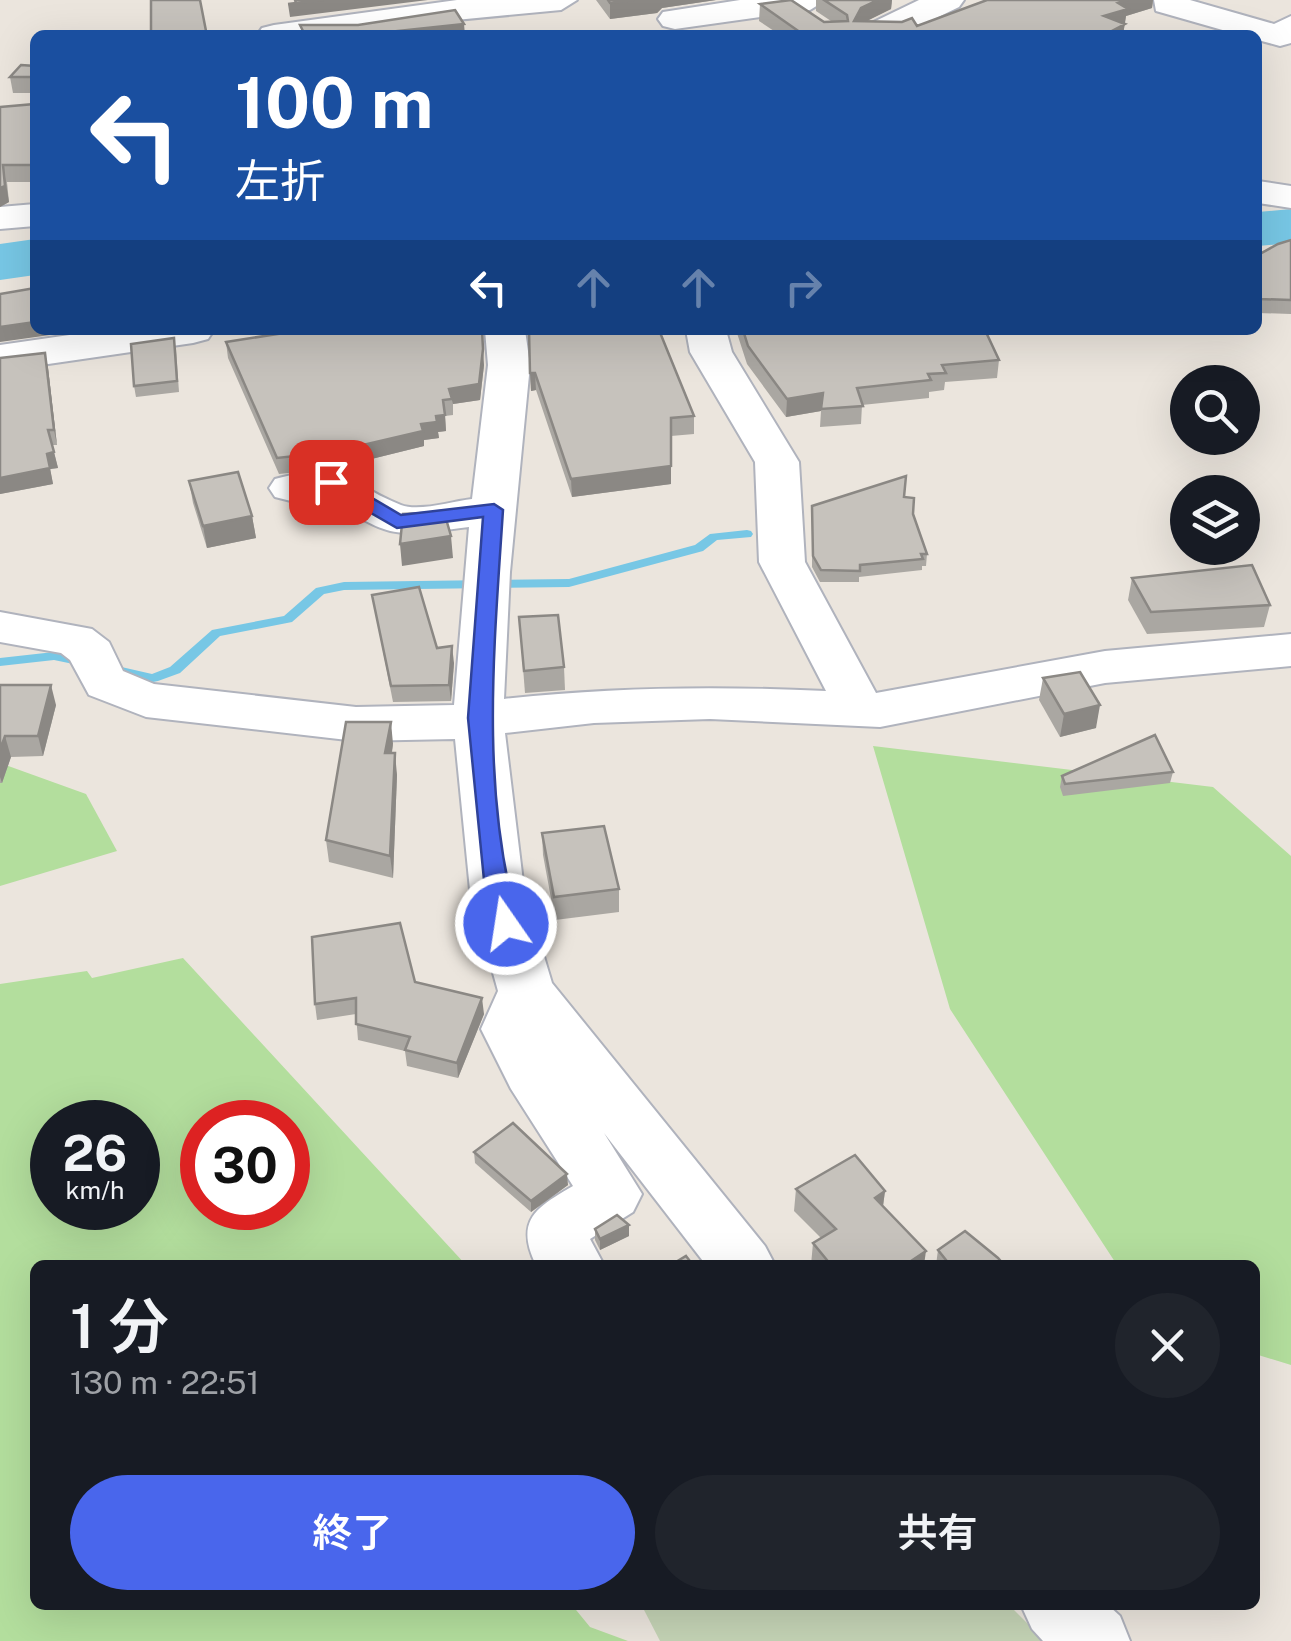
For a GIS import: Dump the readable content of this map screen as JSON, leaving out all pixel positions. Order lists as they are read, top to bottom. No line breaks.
{"page":{"turn":["100 m","左折"],"speed":"26 km/h","limit":"30","heading":["1 分","130 m · 22:51"],"buttons":["終了","共有"]}}
